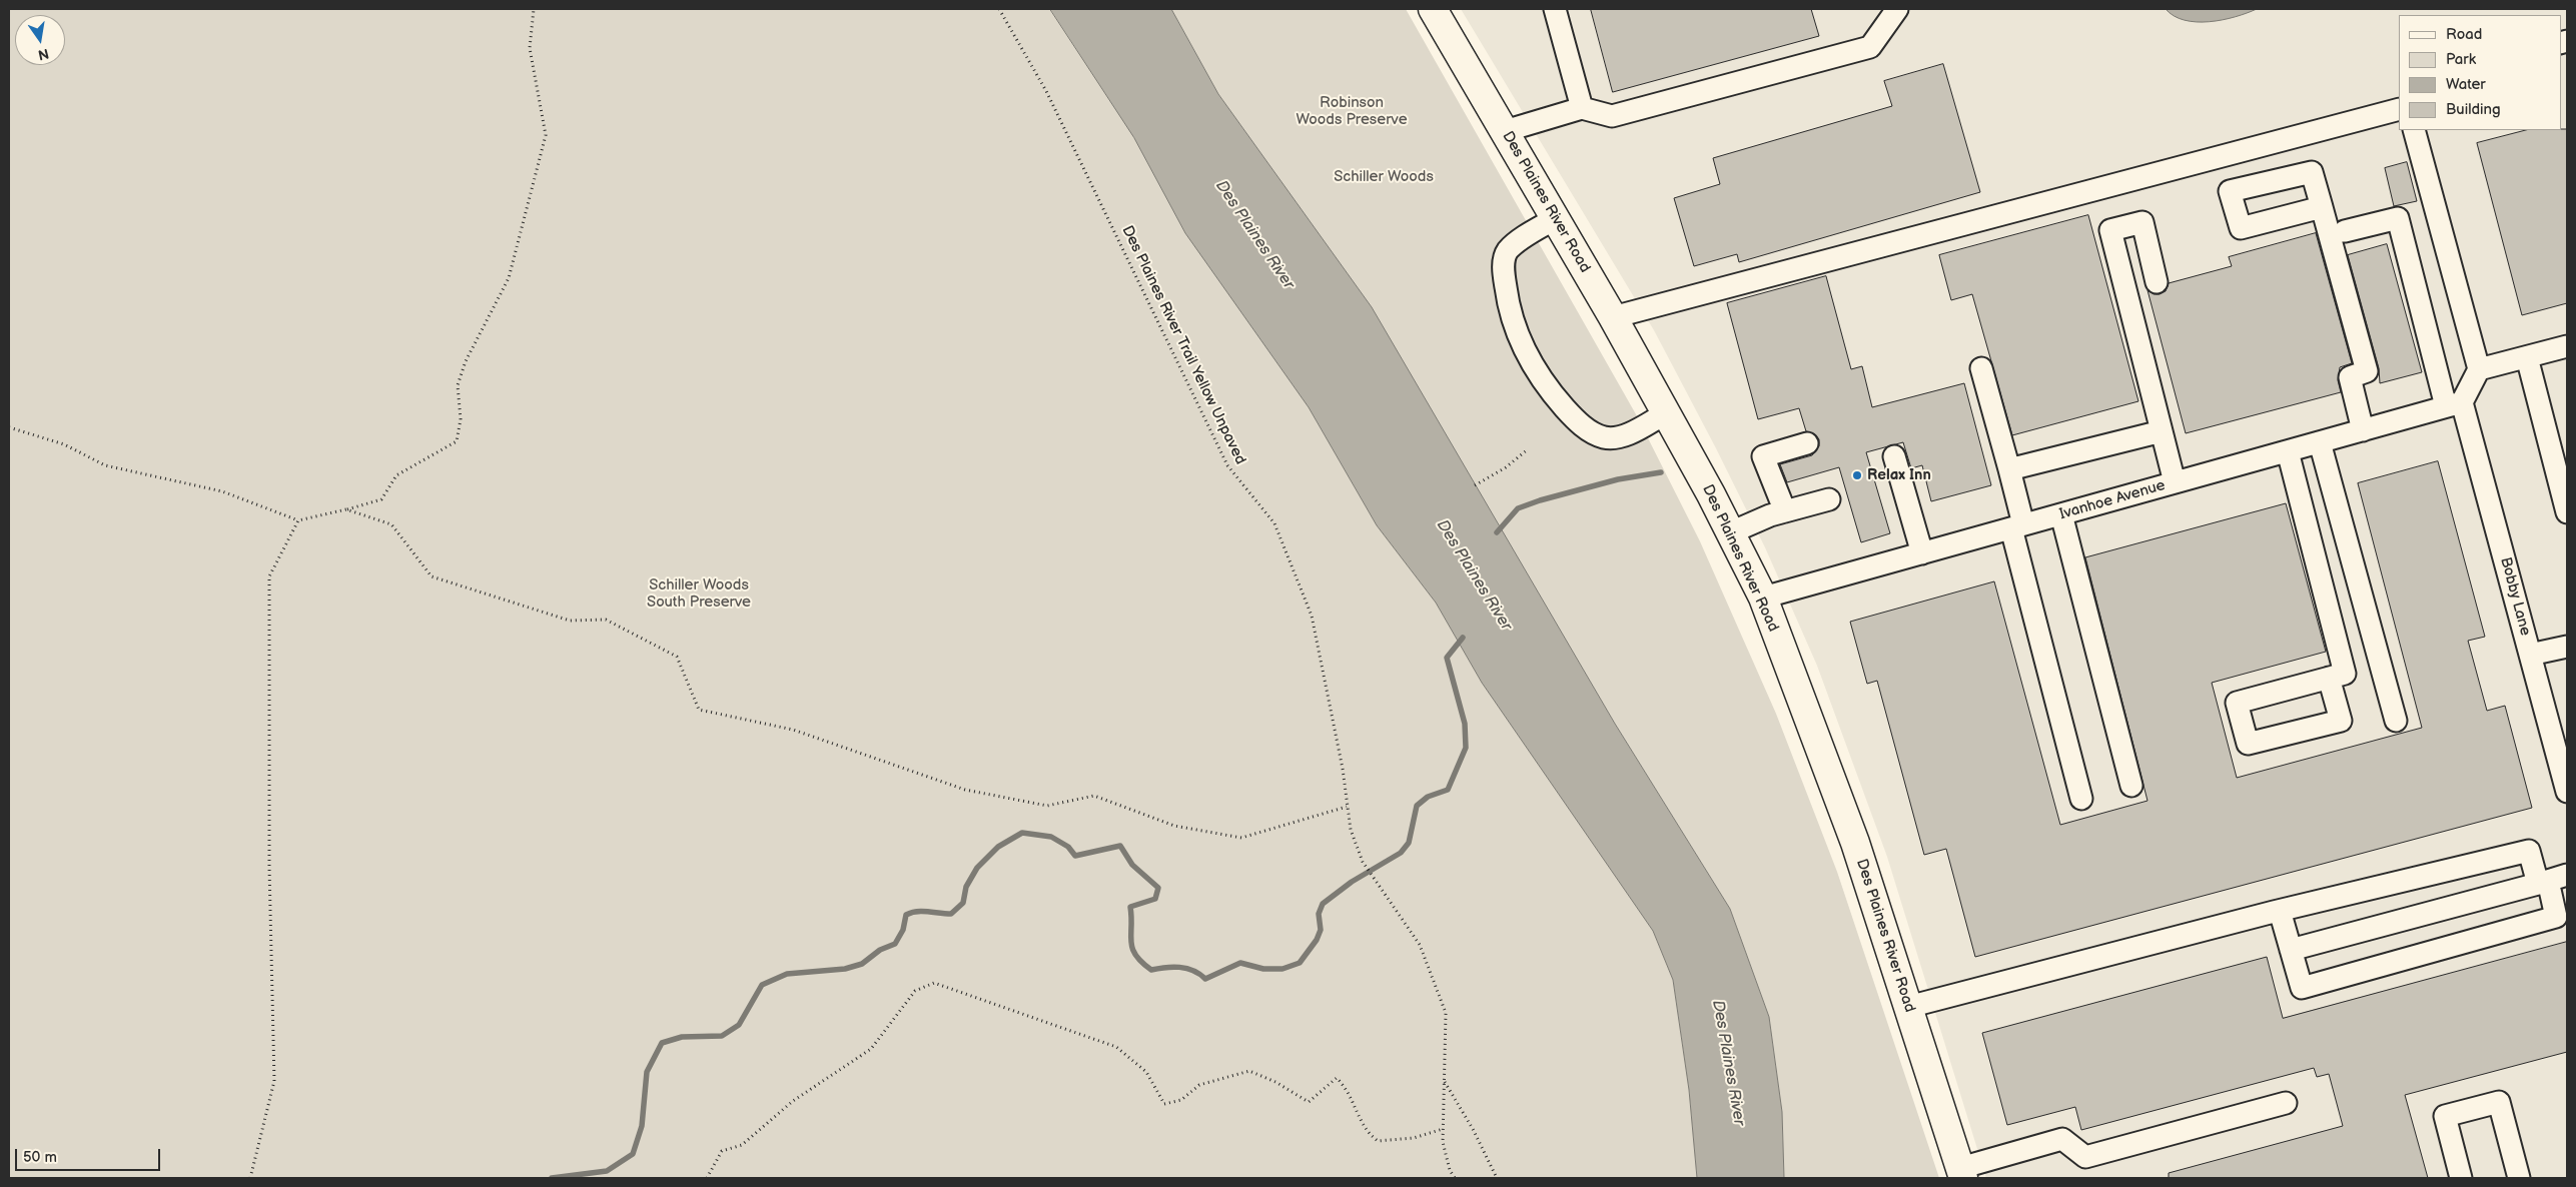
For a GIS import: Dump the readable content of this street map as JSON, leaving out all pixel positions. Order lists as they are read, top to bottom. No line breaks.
{"streets":{"main road":["Des Plaines River Road"],"street":["Ivanhoe Avenue","Bobby Lane"],"path":["Des Plaines River Trail Yellow Unpaved"]},"crossings":[["Des Plaines River Road","Ivanhoe Avenue"],["Ivanhoe Avenue","Bobby Lane"]],"water":["Des Plaines River"],"parks":["Robinson Woods Preserve","Schiller Woods","Schiller Woods South Preserve"],"places":["Relax Inn"],"legend":["Road","Park","Water","Building"],"scale_bar":"50 m","north":"bottom"}
